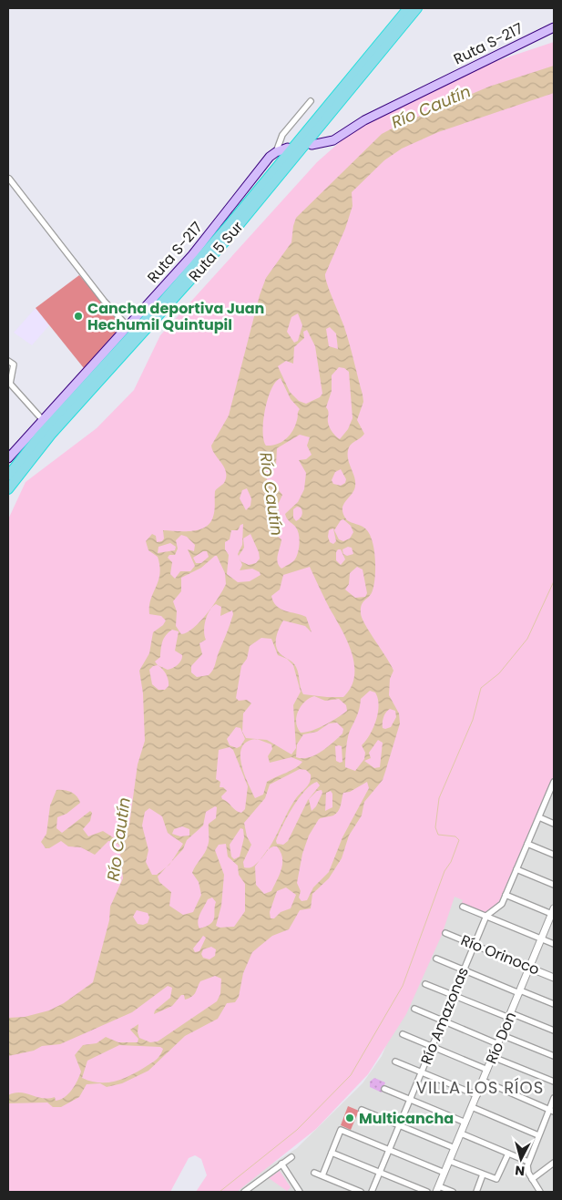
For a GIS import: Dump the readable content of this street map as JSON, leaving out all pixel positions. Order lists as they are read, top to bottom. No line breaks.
{"streets":{"highway":["Ruta 5 Sur"],"main road":["Ruta S-217"],"street":["Río Orinoco","Río Amazonas","Río Don"]},"crossings":[["Río Orinoco","Río Amazonas"],["Río Orinoco","Río Don"]],"districts":["VILLA LOS RÍOS"],"water":["Río Cautín"],"places":["Cancha deportiva Juan Hechumil Quintupil","Multicancha"],"north":"bottom"}
